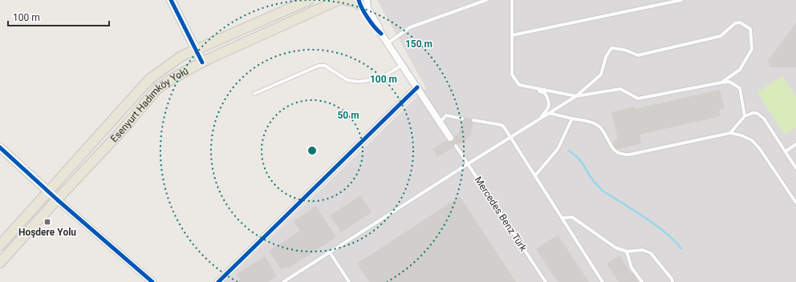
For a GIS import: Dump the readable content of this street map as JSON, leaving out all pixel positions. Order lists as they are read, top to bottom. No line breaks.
{"streets":{"main road":["Esenyurt Hadımköy Yolu"],"lane":["Mercedes Benz Türk"]},"places":{"transit":["Hoşdere Yolu"]},"scale_bar":"100 m","rings":["150 m","100 m","50 m"]}
